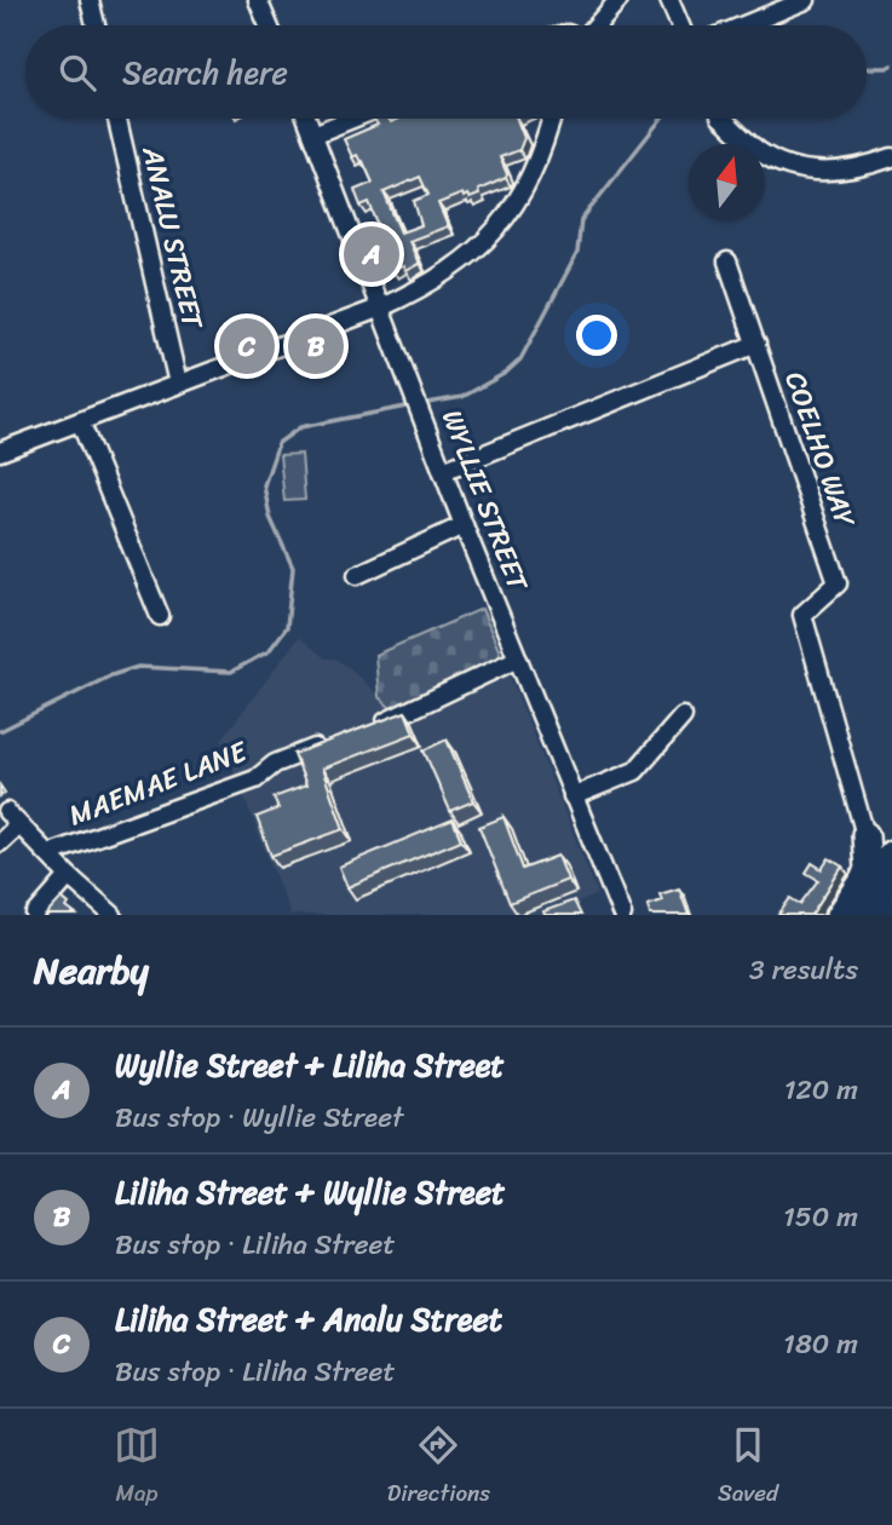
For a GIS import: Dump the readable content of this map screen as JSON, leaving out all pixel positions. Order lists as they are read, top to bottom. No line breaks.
{"streets":{"street":["ANALU STREET","COELHO WAY","WYLLIE STREET","MAEMAE LANE"]},"north":"top","page":{"search":"Search here","pins":["A","B","C"],"heading":["Nearby","3 results"],"list":[{"mark":"A","name":"Wyllie Street + Liliha Street","note":"Bus stop · Wyllie Street","value":"120 m"},{"mark":"B","name":"Liliha Street + Wyllie Street","note":"Bus stop · Liliha Street","value":"150 m"},{"mark":"C","name":"Liliha Street + Analu Street","note":"Bus stop · Liliha Street","value":"180 m"}],"nav":["Map","Directions","Saved"]}}
